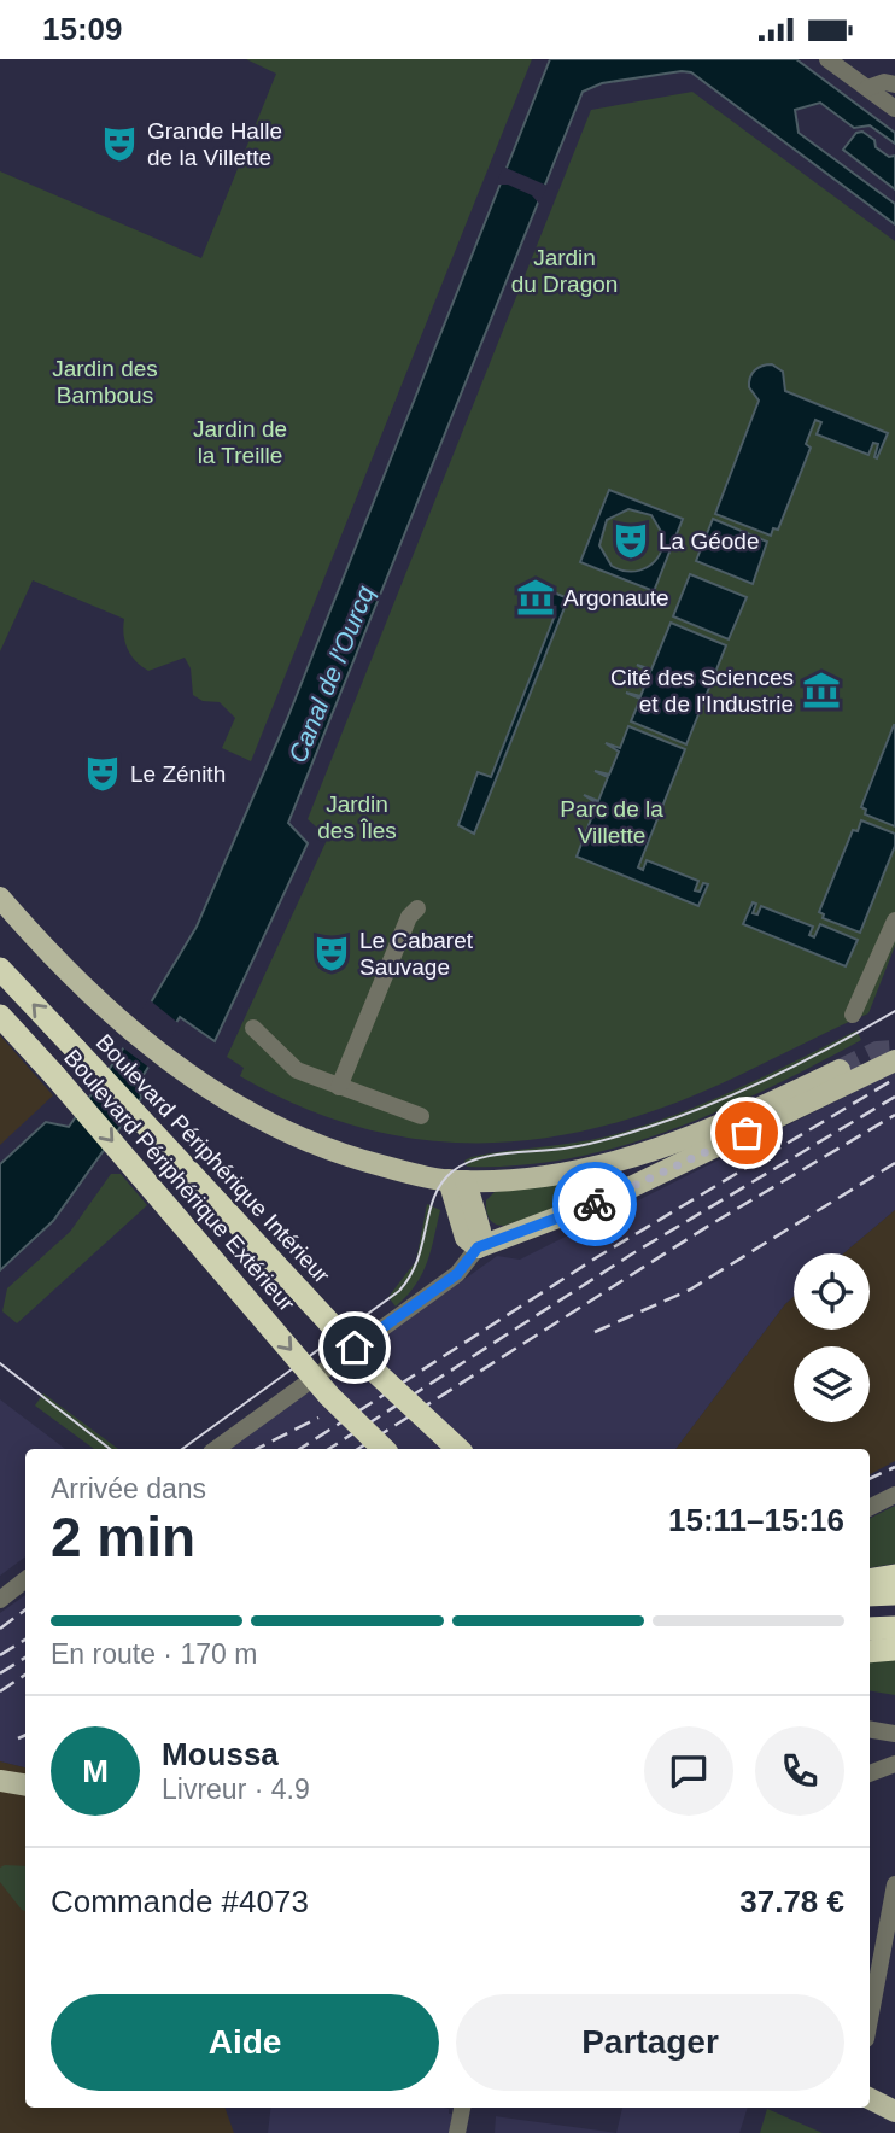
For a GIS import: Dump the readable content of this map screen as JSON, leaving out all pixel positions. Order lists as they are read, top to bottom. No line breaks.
{"streets":{"highway":["Boulevard Périphérique Intérieur","Boulevard Périphérique Extérieur"]},"one_way":["Boulevard Périphérique Intérieur","Boulevard Périphérique Extérieur"],"water":["Canal de l'Ourcq"],"parks":["Jardin du Dragon","Jardin des Bambous","Jardin de la Treille","Jardin des Îles","Parc de la Villette"],"places":{"theatre":["Grande Halle de la Villette","La Géode","Le Zénith","Le Cabaret Sauvage"],"museum":["Argonaute","Cité des Sciences et de l'Industrie"]},"page":{"status":"15:09","heading":["2 min","Arrivée dans","15:11–15:16"],"panel":["Moussa","Livreur · 4.9","Commande #4073","37.78 €"],"bar":"En route · 170 m","round":"M","buttons":["Aide","Partager"]}}
